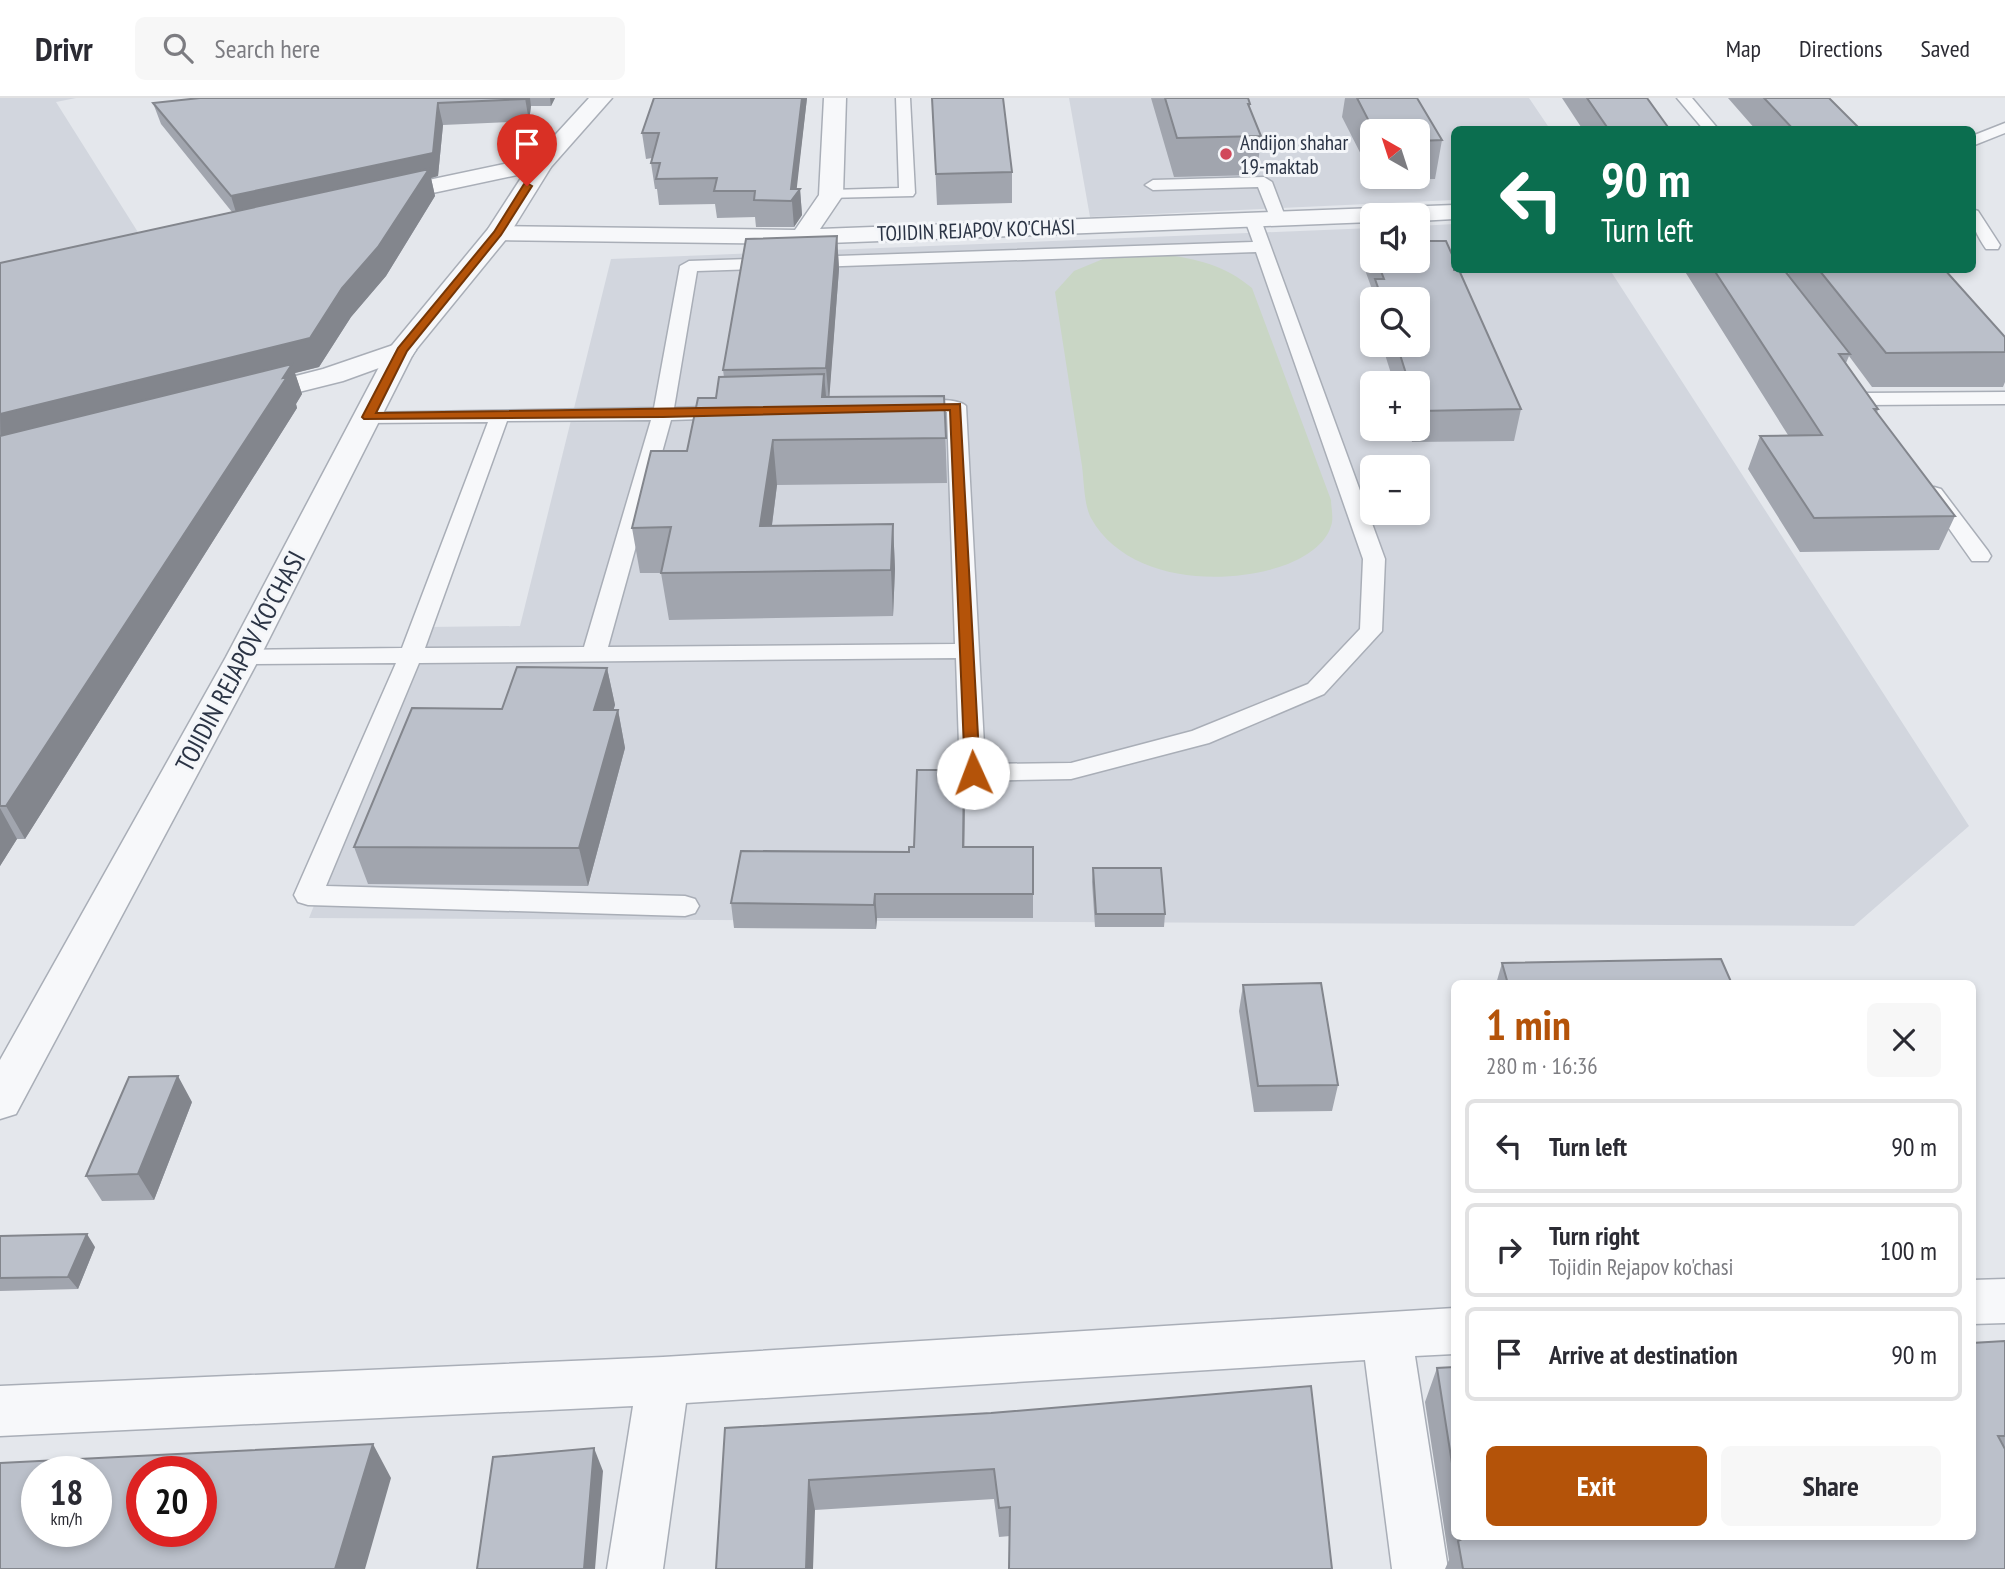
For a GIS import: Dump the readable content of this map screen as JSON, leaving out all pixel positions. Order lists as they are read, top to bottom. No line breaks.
{"streets":{"street":["TOJIDIN REJAPOV KO'CHASI"]},"places":["Andijon shahar 19-maktab"],"north":"top left","page":{"header":"Drivr","search":"Search here","nav":["Map","Directions","Saved"],"map_buttons":["+","−"],"turn":["90 m","Turn left"],"heading":["1 min","280 m · 16:36"],"list":[{"name":"Turn left","value":"90 m"},{"name":"Turn right","note":"Tojidin Rejapov ko'chasi","value":"100 m"},{"name":"Arrive at destination","value":"90 m"}],"buttons":["Exit","Share"],"speed":"18 km/h","limit":"20"}}
